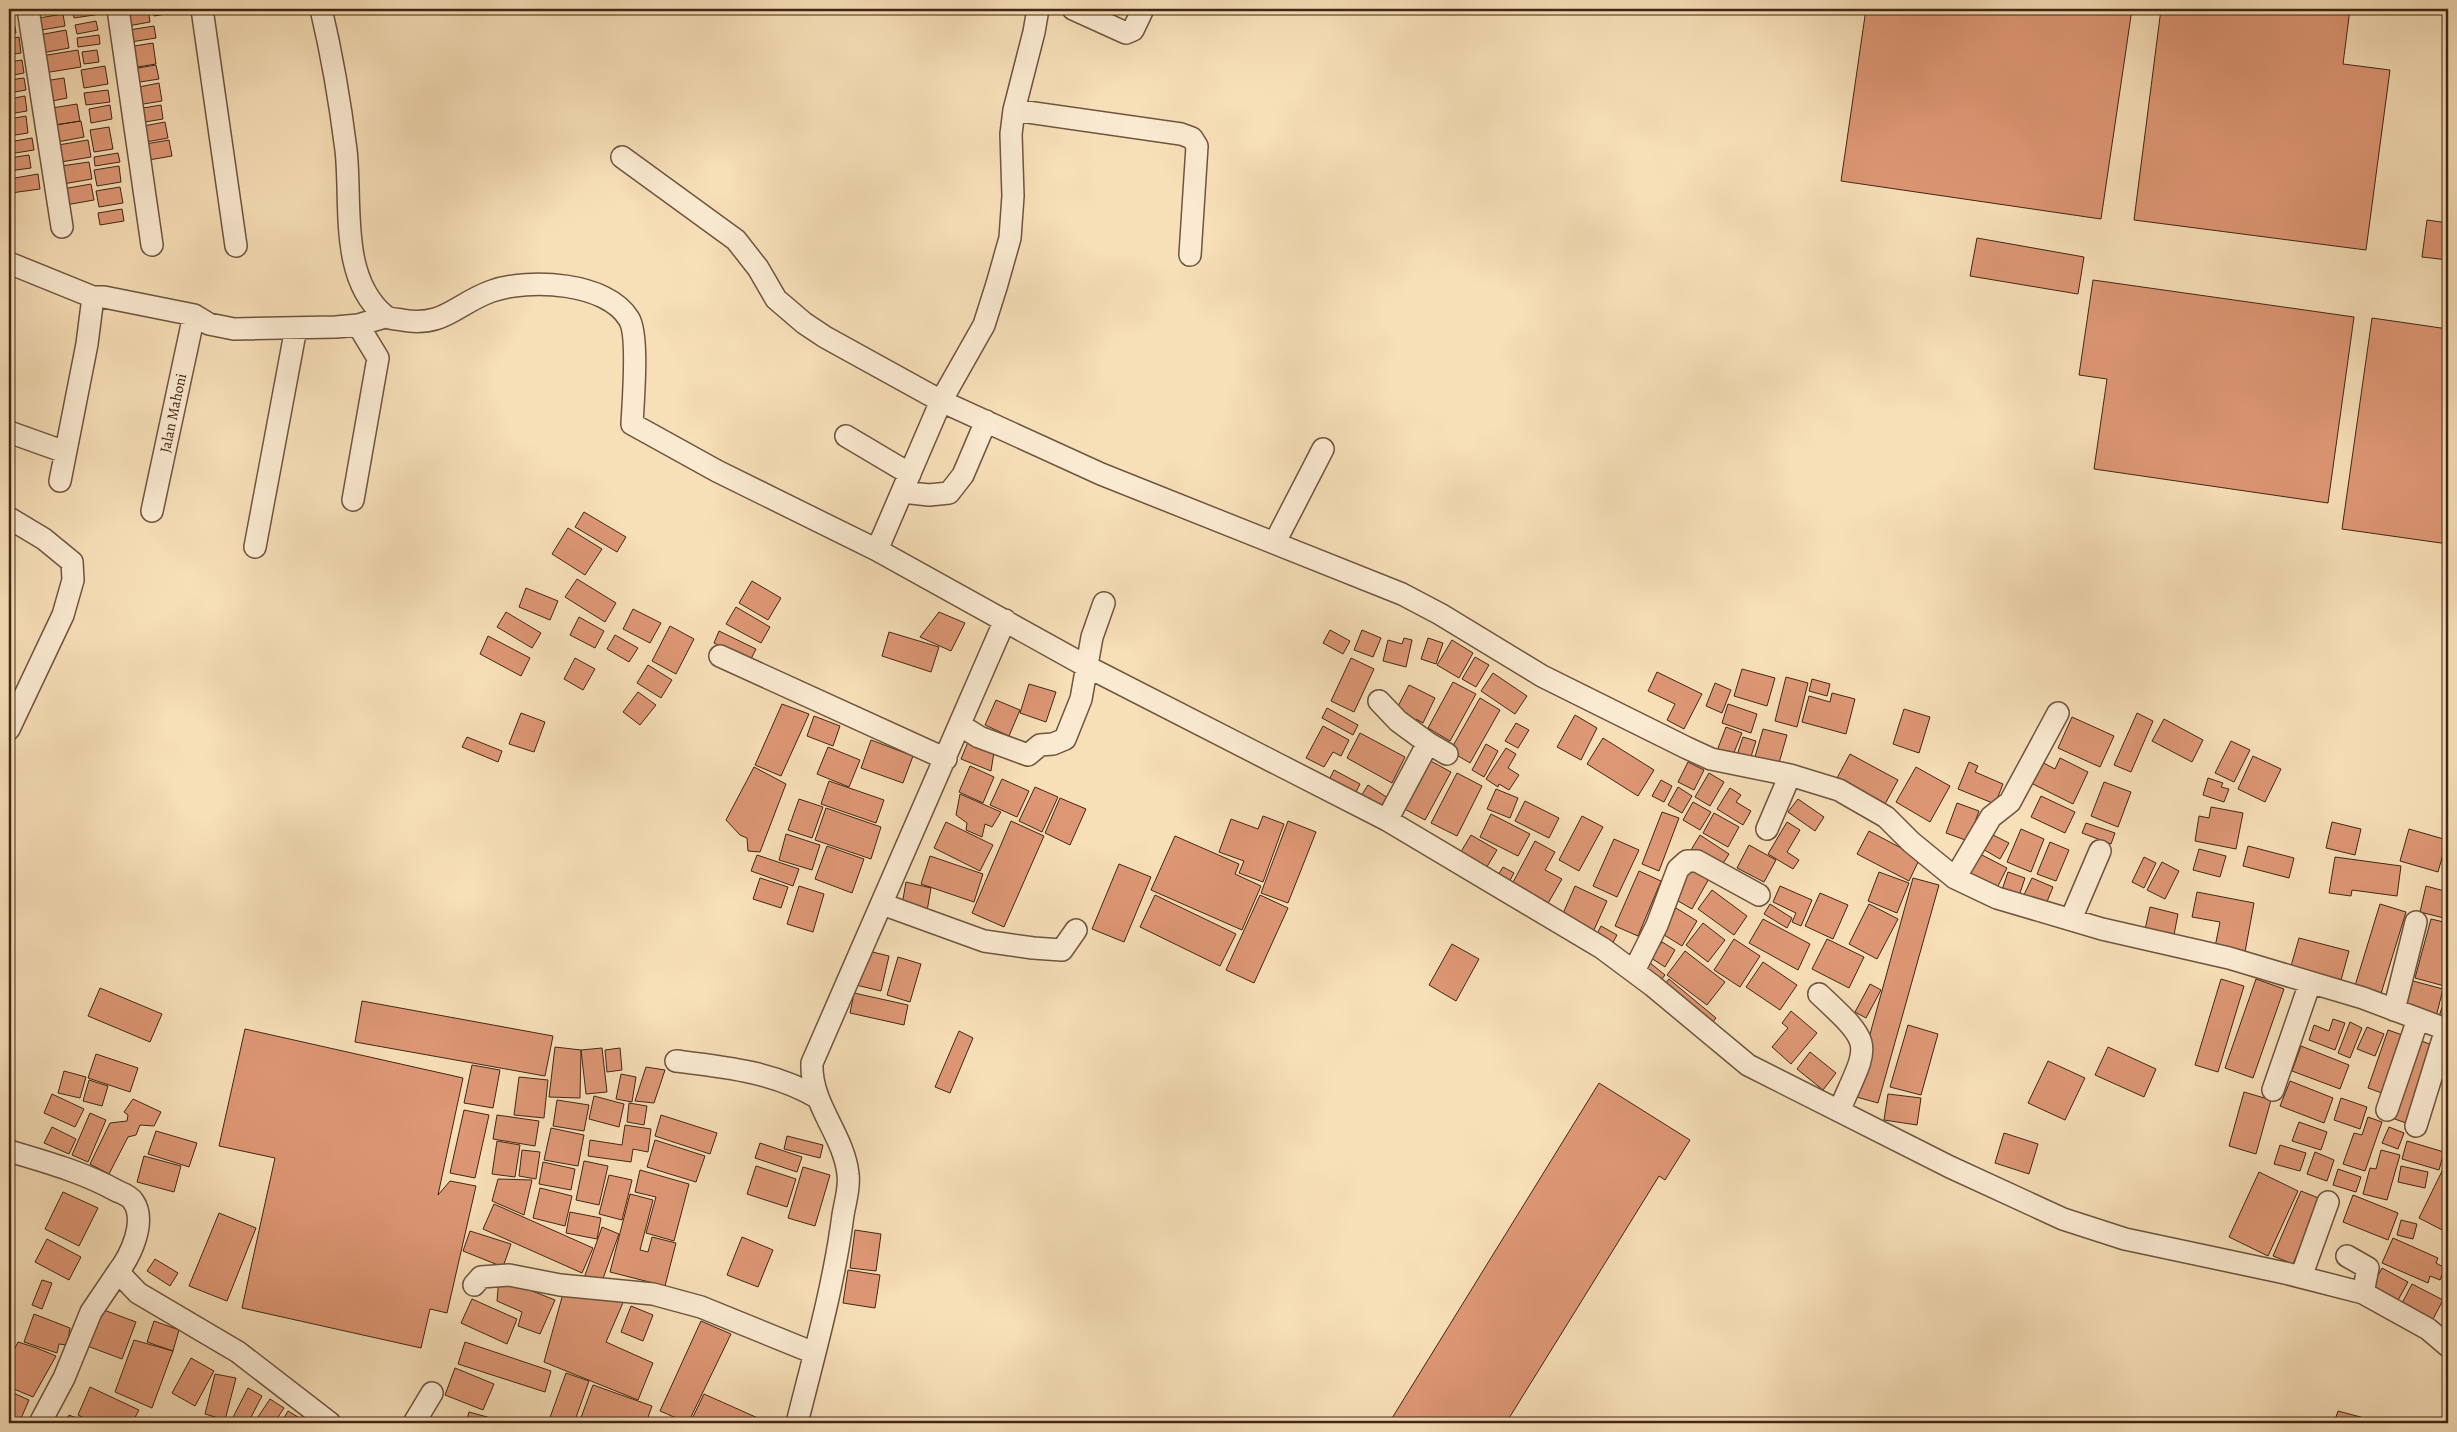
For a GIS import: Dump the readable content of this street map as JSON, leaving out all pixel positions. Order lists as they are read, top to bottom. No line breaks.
{"streets":{"street":["Jalan Mahoni"]}}
